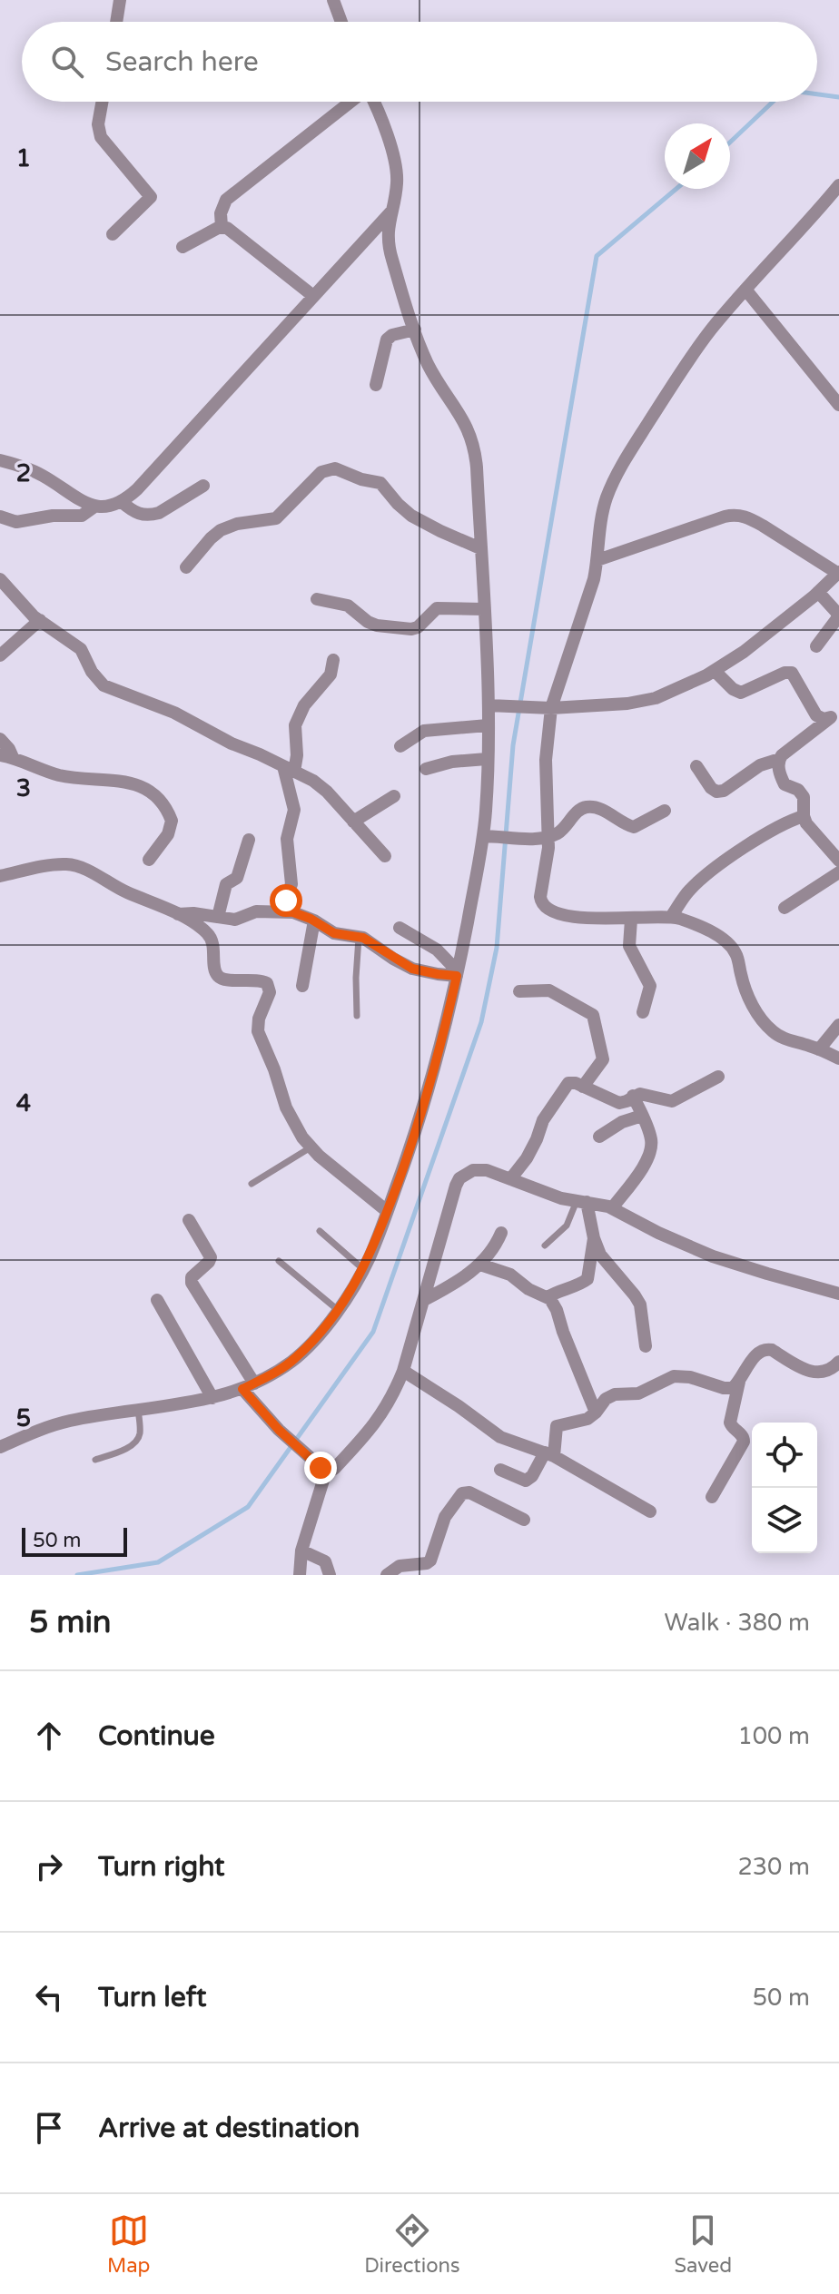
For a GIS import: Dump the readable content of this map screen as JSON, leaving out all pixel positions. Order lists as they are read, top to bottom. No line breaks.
{"scale_bar":"50 m","north":"top right","page":{"search":"Search here","scale":"50 m","heading":["5 min","Walk · 380 m"],"list":[["Continue","100 m"],["Turn right","230 m"],["Turn left","50 m"],"Arrive at destination"],"nav":["Map","Directions","Saved"]},"grid":{"rows":["1","2","3","4","5"]}}
